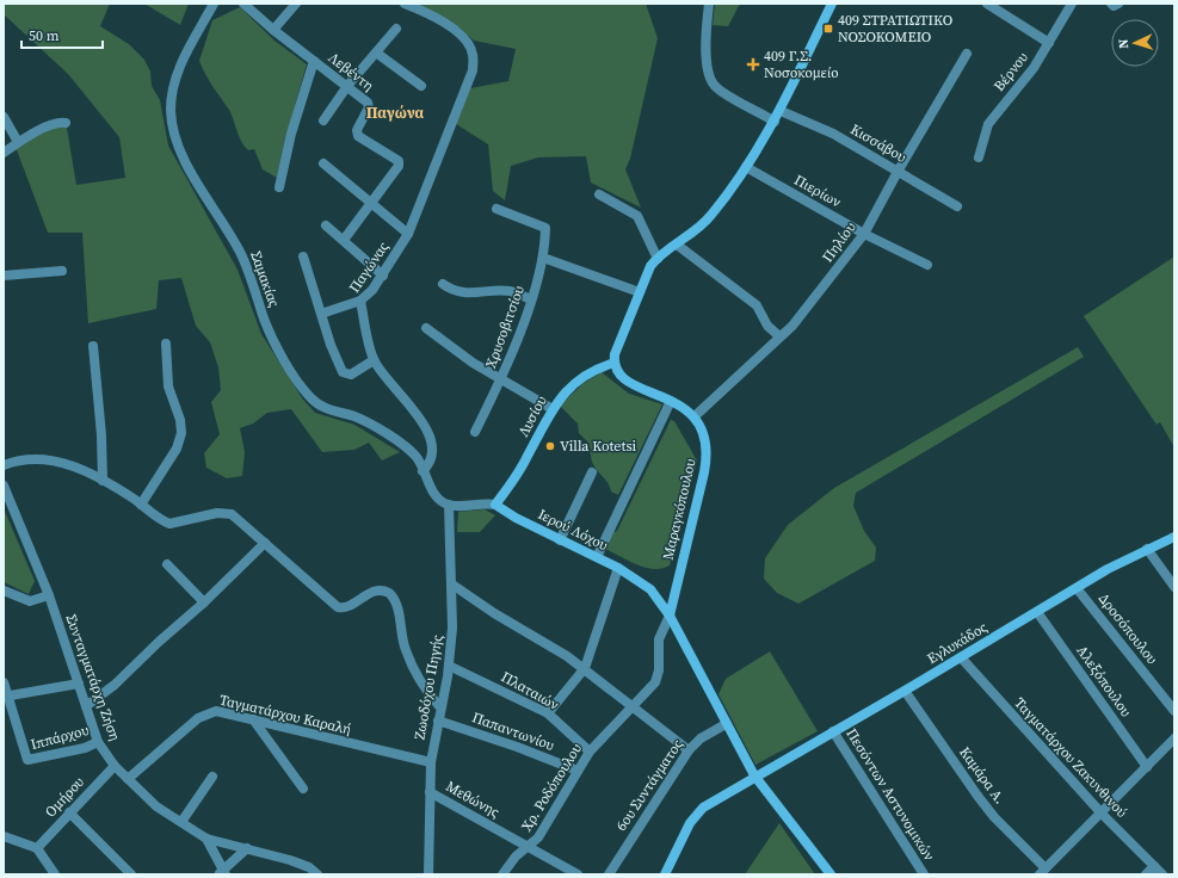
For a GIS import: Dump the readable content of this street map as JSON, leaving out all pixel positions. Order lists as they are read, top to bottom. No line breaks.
{"streets":{"main road":["Λυσίου","Μαραγκόπουλου","Ιερού Λόχου","Εγλυκάδος"],"street":["Λεβέντη","Βέρνου","Κισσάβου","Πιερίων","Πηλίου","Παγώνας","Σαμακίας","Χρυσοβιτσίου","Δροσόπουλου","Συνταγματάρχη Ζήση","Αλεξόπουλου","Ζωοδόχου Πηγής","Πλαταιών","Ταγματάρχου Καραλή","Παπαντωνίου","Ιππάρχου","Ταγματάρχου Ζακυνθινού","Καμάρα Α.","6ου Συντάγματος","Χρ. Ροδόπουλου","Πεσόντων Αστυνομικών","Ομήρου","Μεθώνης"]},"crossings":[["Κισσάβου","Πηλίου"],["Πιερίων","Πηλίου"],["Πηλίου","Μαραγκόπουλου"],["Παγώνας","Σαμακίας"],["Σαμακίας","Ζωοδόχου Πηγής"],["Λυσίου","Ιερού Λόχου"],["Μαραγκόπουλου","Ιερού Λόχου"],["Μαραγκόπουλου","Χρ. Ροδόπουλου"],["Ιερού Λόχου","Χρ. Ροδόπουλου"],["Δροσόπουλου","Εγλυκάδος"],["Εγλυκάδος","Αλεξόπουλου"],["Εγλυκάδος","Ταγματάρχου Ζακυνθινού"],["Εγλυκάδος","Καμάρα Α."],["Εγλυκάδος","Πεσόντων Αστυνομικών"],["Συνταγματάρχη Ζήση","Ταγματάρχου Καραλή"],["Συνταγματάρχη Ζήση","Ιππάρχου"],["Συνταγματάρχη Ζήση","Ομήρου"],["Ζωοδόχου Πηγής","Πλαταιών"],["Ζωοδόχου Πηγής","Ταγματάρχου Καραλή"],["Ζωοδόχου Πηγής","Παπαντωνίου"],["Ζωοδόχου Πηγής","Μεθώνης"],["Πλαταιών","Χρ. Ροδόπουλου"],["Παπαντωνίου","Χρ. Ροδόπουλου"],["Χρ. Ροδόπουλου","Μεθώνης"]],"districts":["Παγώνα"],"places":{"transit":["409 ΣΤΡΑΤΙΩΤΙΚΟ ΝΟΣΟΚΟΜΕΙΟ"],"health":["409 Γ.Σ. Νοσοκομείο"],"other":["Villa Kotetsi"]},"scale_bar":"50 m","north":"left"}
